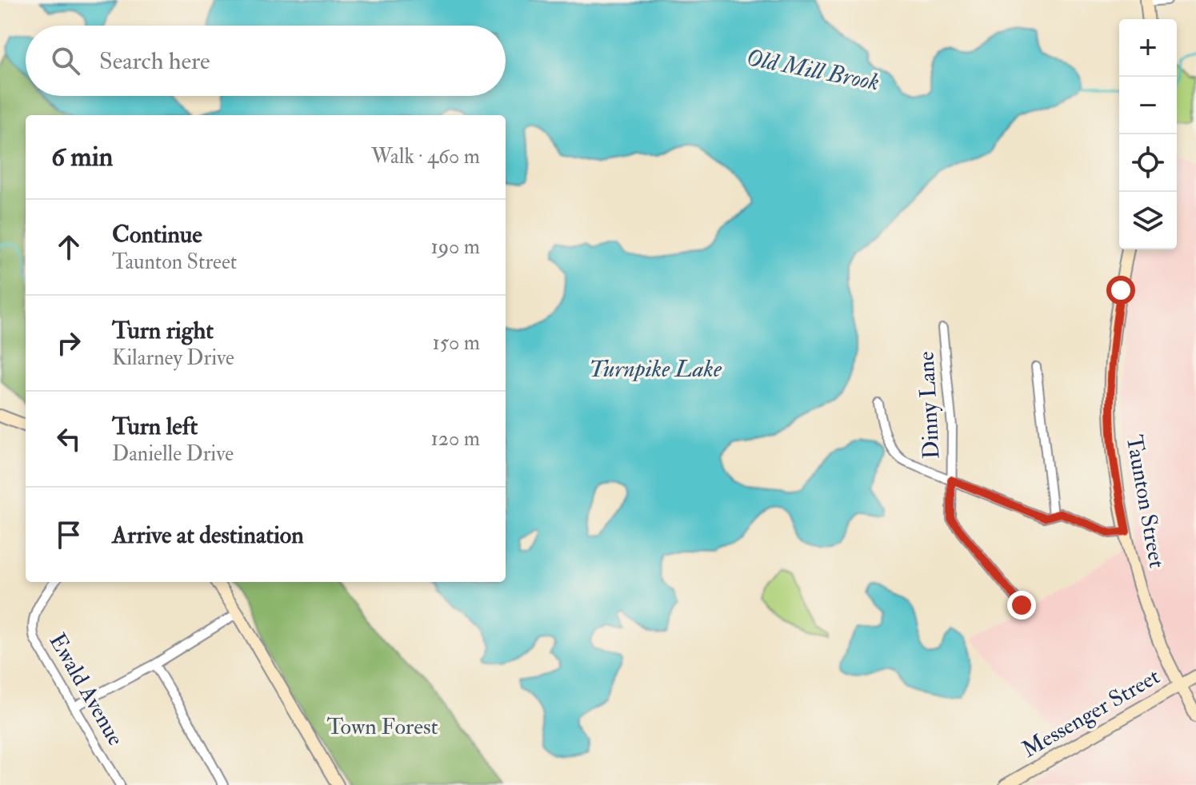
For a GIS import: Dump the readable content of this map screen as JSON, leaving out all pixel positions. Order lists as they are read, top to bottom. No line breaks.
{"streets":{"main road":["Taunton Street","Messenger Street"],"street":["Dinny Lane","Ewald Avenue"]},"crossings":[["Taunton Street","Messenger Street"]],"water":["Old Mill Brook","Turnpike Lake"],"parks":["Town Forest"],"page":{"map_buttons":["+","−"],"search":"Search here","heading":["6 min","Walk · 460 m"],"list":[["Continue","Taunton Street","190 m"],["Turn right","Kilarney Drive","150 m"],["Turn left","Danielle Drive","120 m"],"Arrive at destination"]}}
